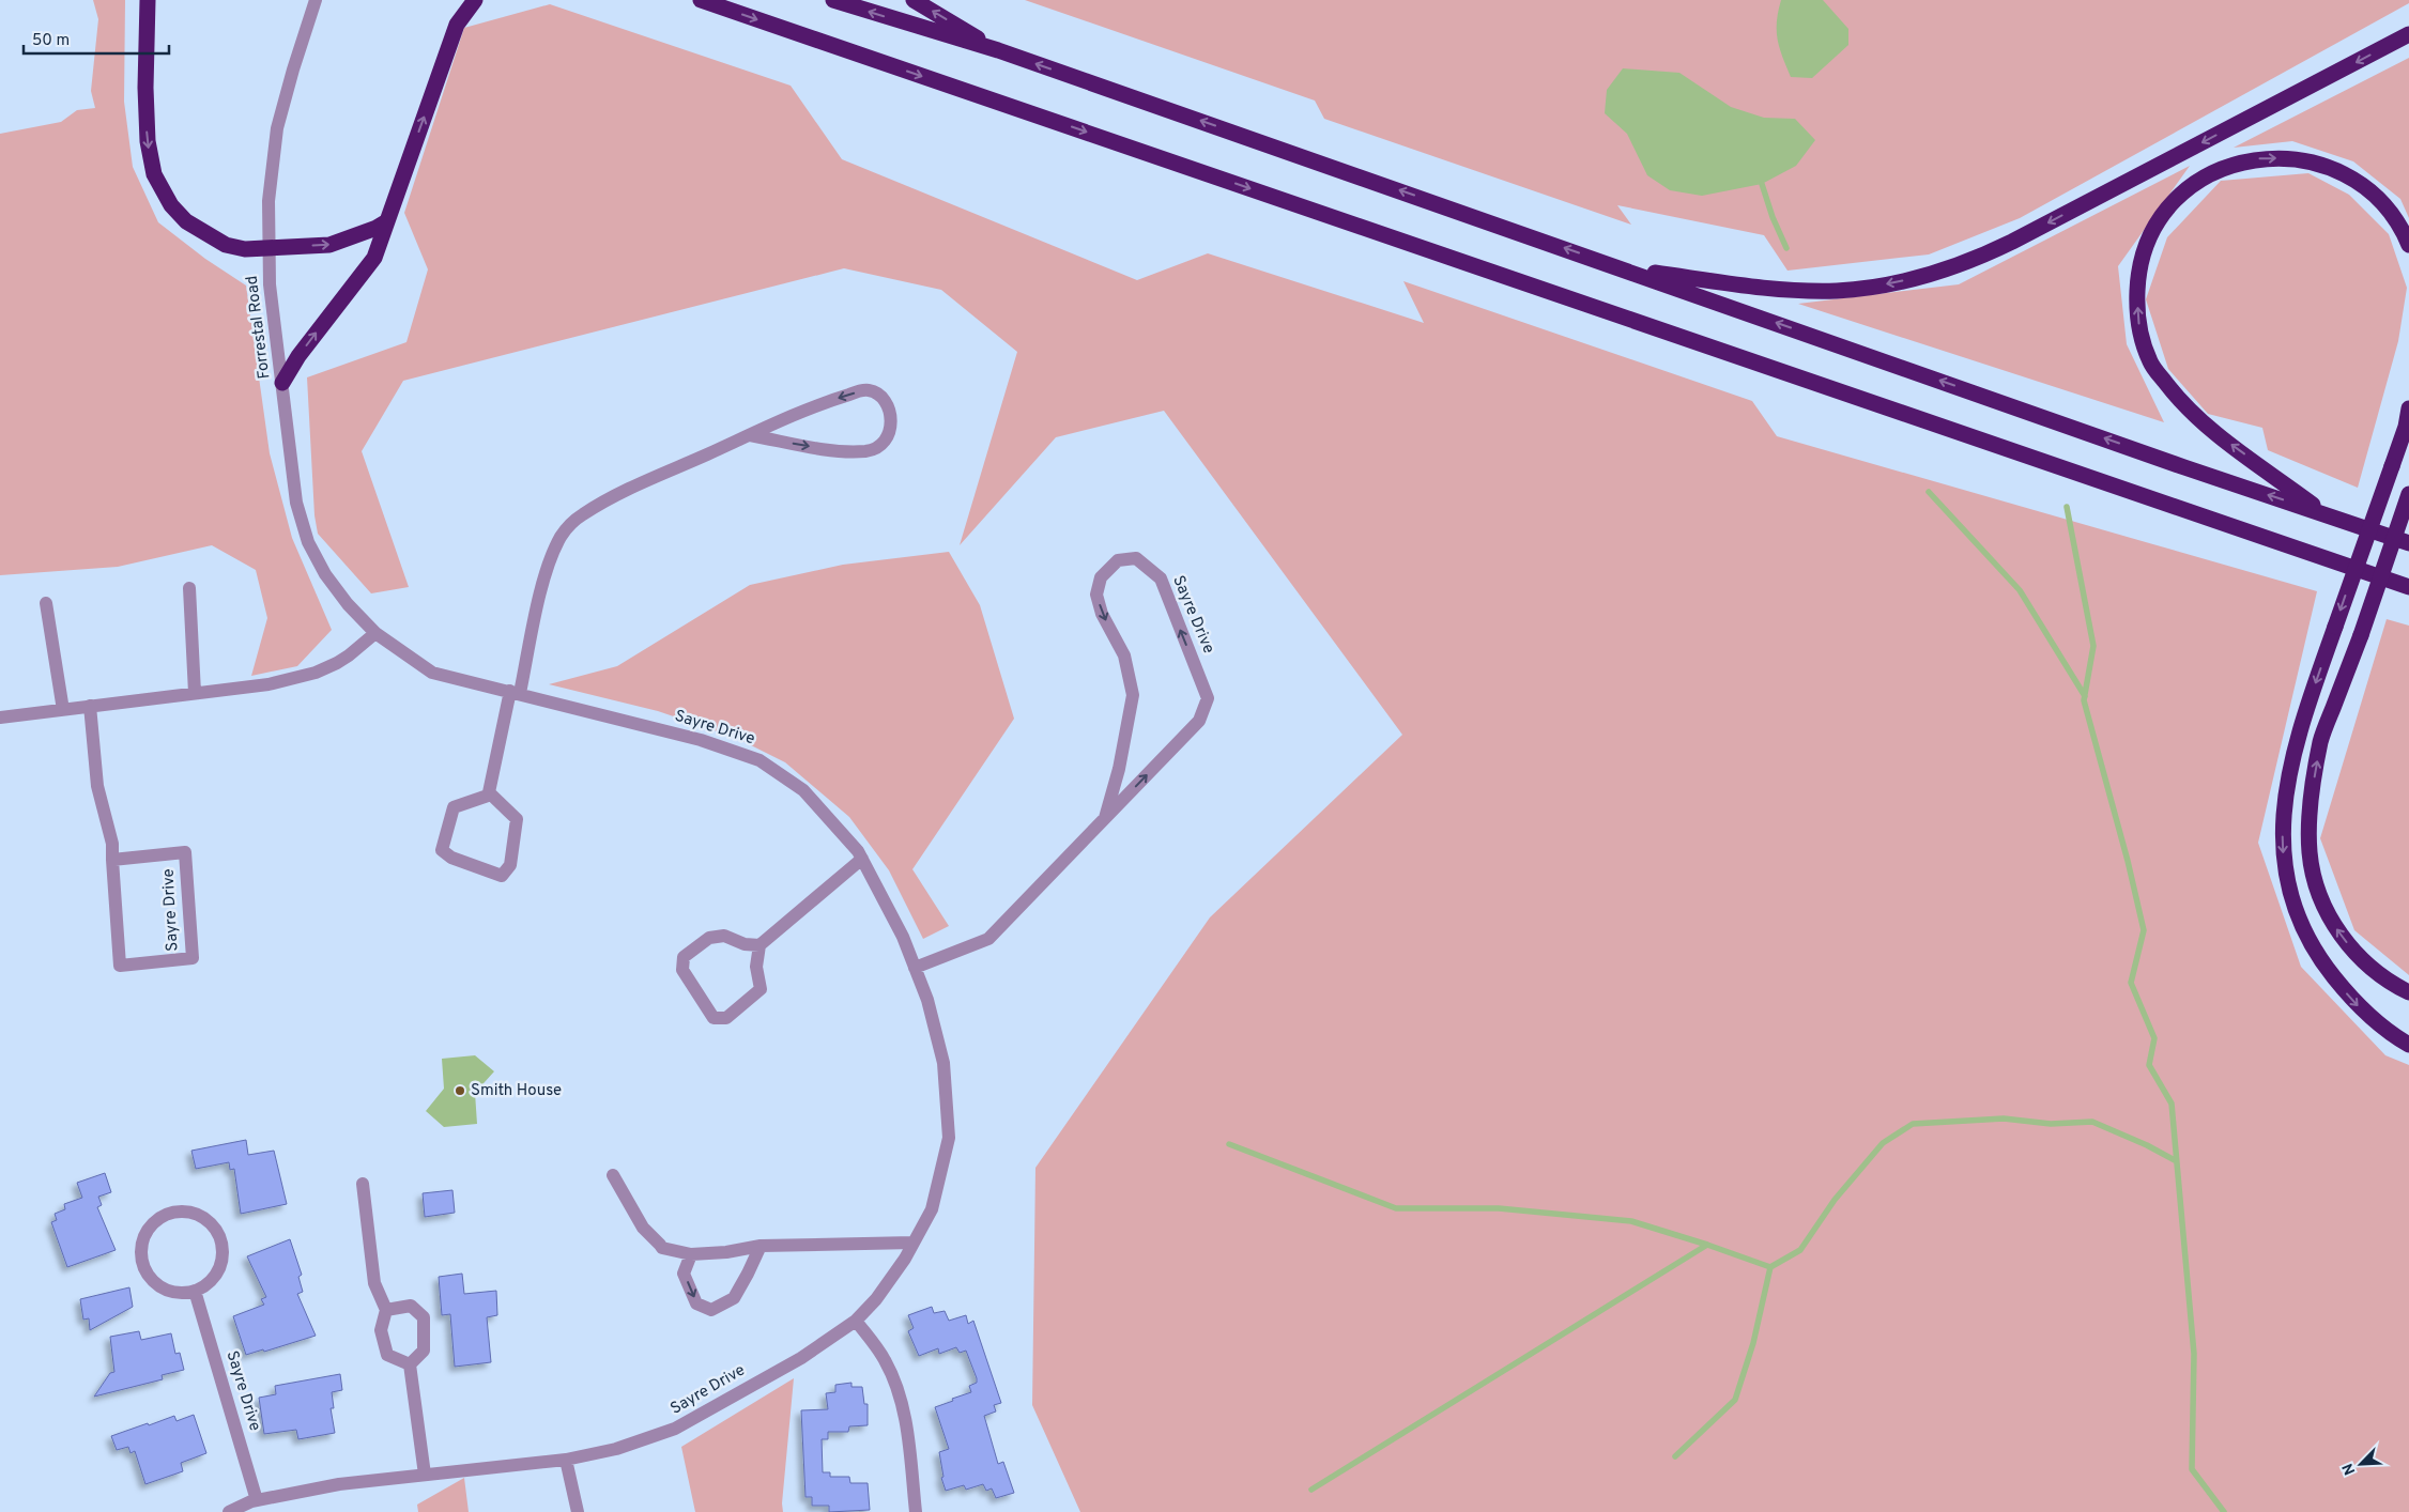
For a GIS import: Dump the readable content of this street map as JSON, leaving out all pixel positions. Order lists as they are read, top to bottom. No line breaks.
{"streets":{"street":["Forrestal Road","Sayre Drive"]},"crossings":[["Forrestal Road","Sayre Drive"]],"places":["Smith House"],"scale_bar":"50 m","north":"bottom left"}
